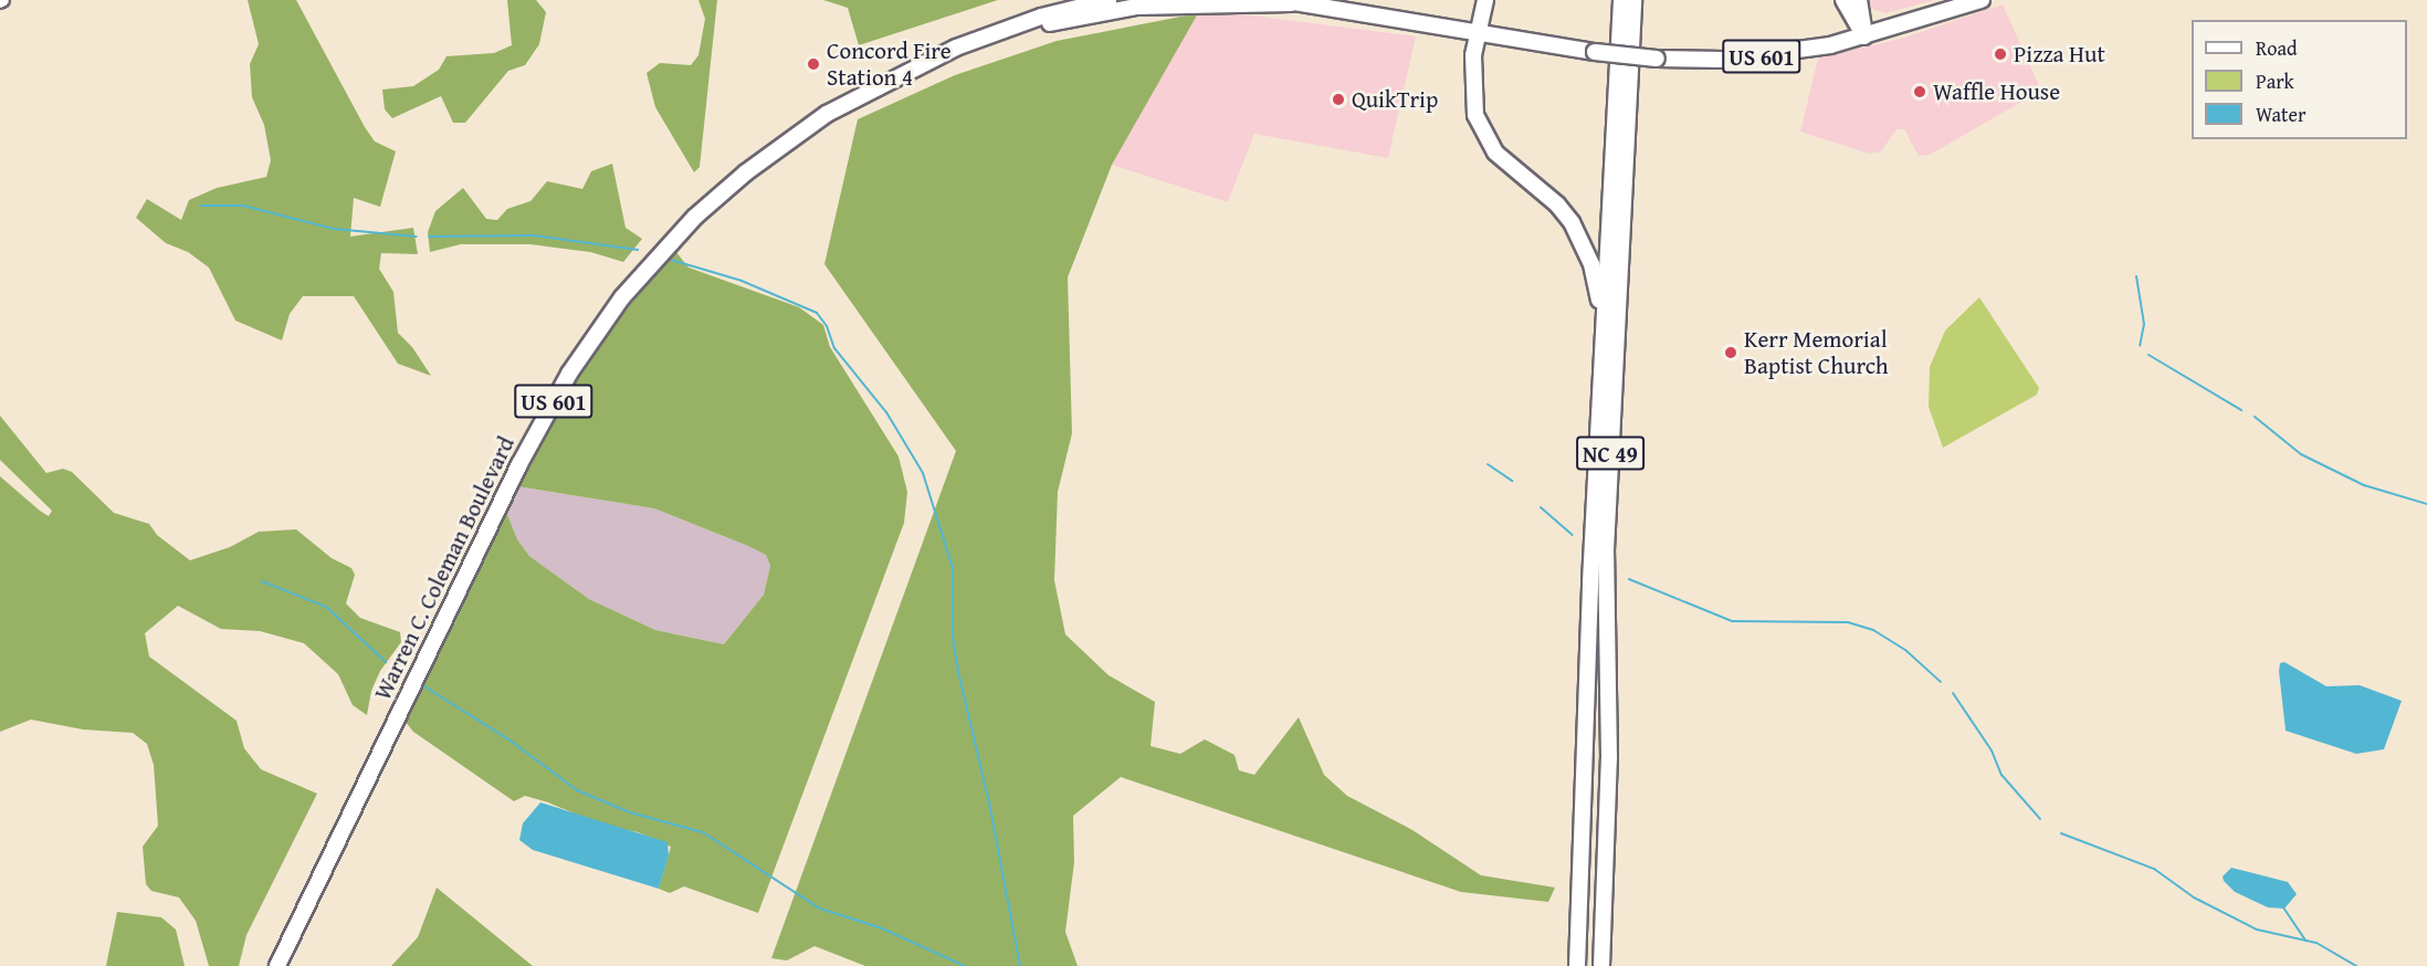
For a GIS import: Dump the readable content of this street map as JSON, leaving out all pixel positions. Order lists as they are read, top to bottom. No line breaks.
{"streets":{"highway":["US 601","NC 49","Warren C. Coleman Boulevard"]},"places":["Pizza Hut","Concord Fire Station 4","Waffle House","QuikTrip","Kerr Memorial Baptist Church"],"legend":["Road","Park","Water"]}
